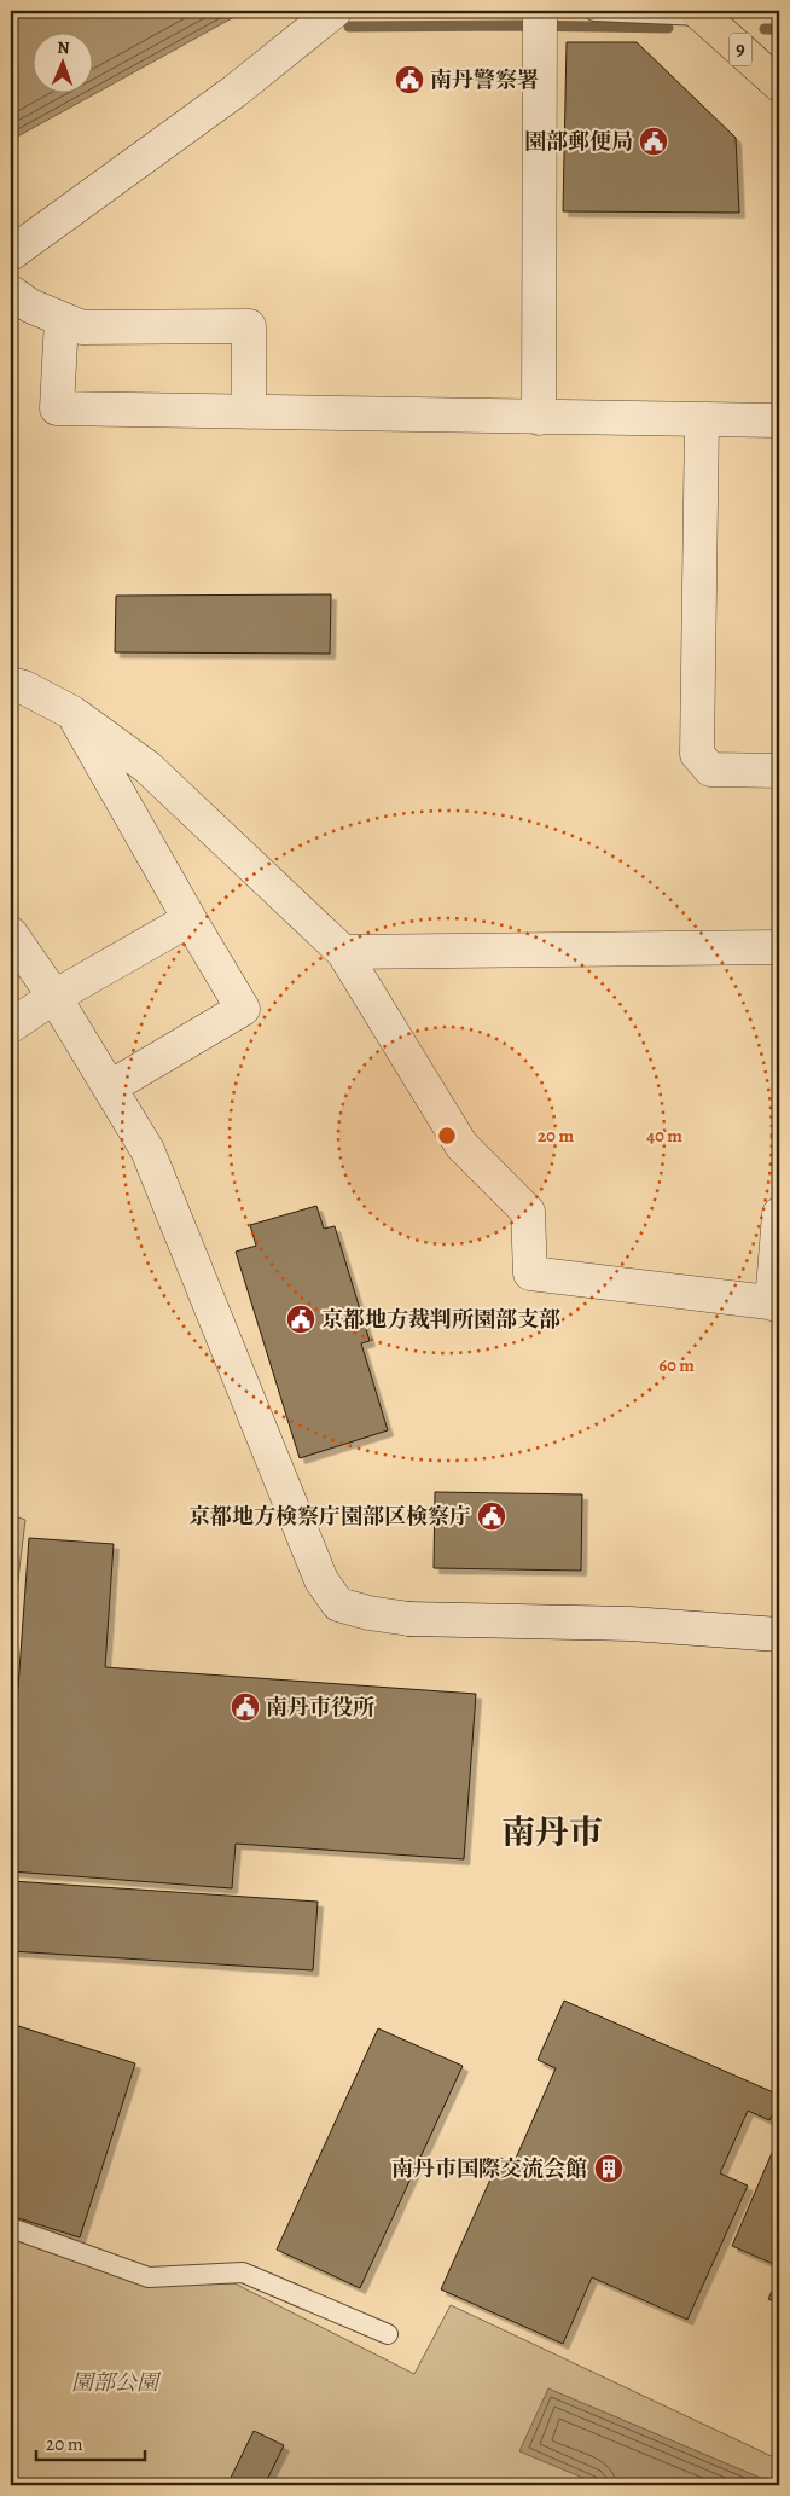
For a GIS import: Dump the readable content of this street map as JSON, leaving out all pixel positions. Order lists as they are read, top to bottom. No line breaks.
{"streets":{"highway":["9"]},"districts":["南丹市"],"parks":["園部公園"],"places":{"public building":["南丹警察署","園部郵便局","京都地方裁判所園部支部","京都地方検察庁園部区検察庁","南丹市役所"],"building":["南丹市国際交流会館"]},"scale_bar":"20 m","north":"top","rings":["20 m","40 m","60 m"]}
